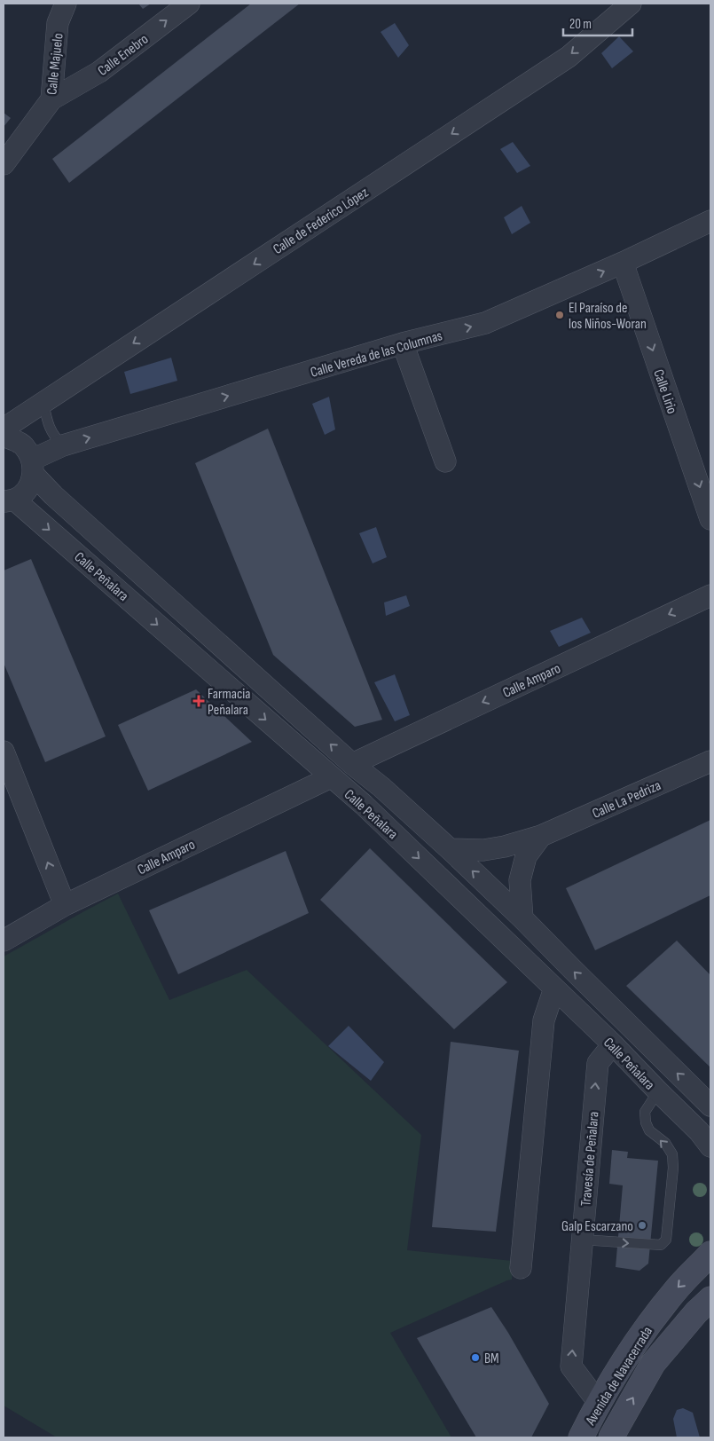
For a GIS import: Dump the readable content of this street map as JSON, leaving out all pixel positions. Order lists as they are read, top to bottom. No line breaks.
{"streets":{"street":["Calle Enebro","Calle Majuelo","Calle de Federico López","Calle Vereda de las Columnas","Calle Lirio","Calle Peñalara","Calle Amparo","Calle La Pedriza","Travesía de Peñalara","Avenida de Navacerrada"]},"crossings":[["Calle Enebro","Calle Majuelo"],["Calle Vereda de las Columnas","Calle Lirio"],["Calle Vereda de las Columnas","Calle Peñalara"],["Calle Peñalara","Calle Amparo"],["Calle Peñalara","Calle La Pedriza"],["Calle Peñalara","Travesía de Peñalara"],["Travesía de Peñalara","Avenida de Navacerrada"]],"one_way":["Calle Enebro","Calle de Federico López","Calle Vereda de las Columnas","Calle Lirio","Calle Amparo"],"places":{"other":["El Paraíso de los Niños-Woran","Galp Escarzano","BM"],"health":["Farmacia Peñalara"]},"scale_bar":"20 m"}
